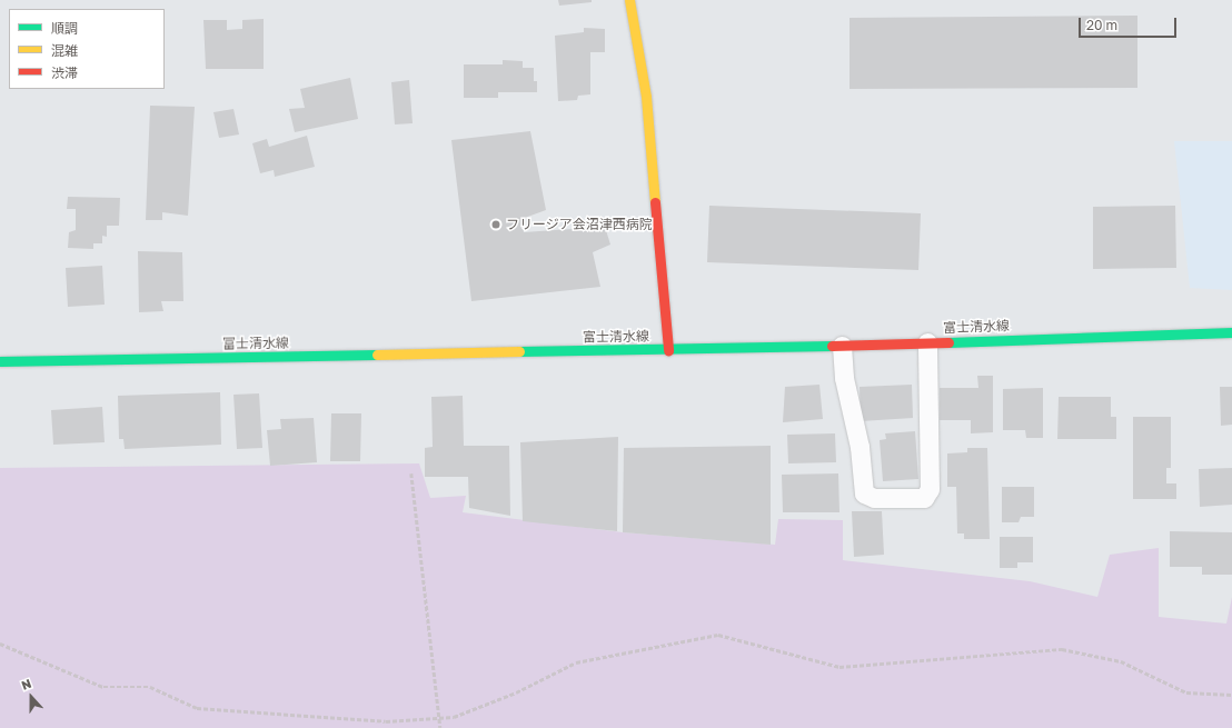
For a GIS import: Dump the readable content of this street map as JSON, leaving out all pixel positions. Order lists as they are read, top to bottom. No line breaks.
{"streets":{"main road":["富士清水線"]},"places":["フリージア会沼津西病院"],"legend":["順調","混雑","渋滞"],"scale_bar":"20 m","north":"top"}
